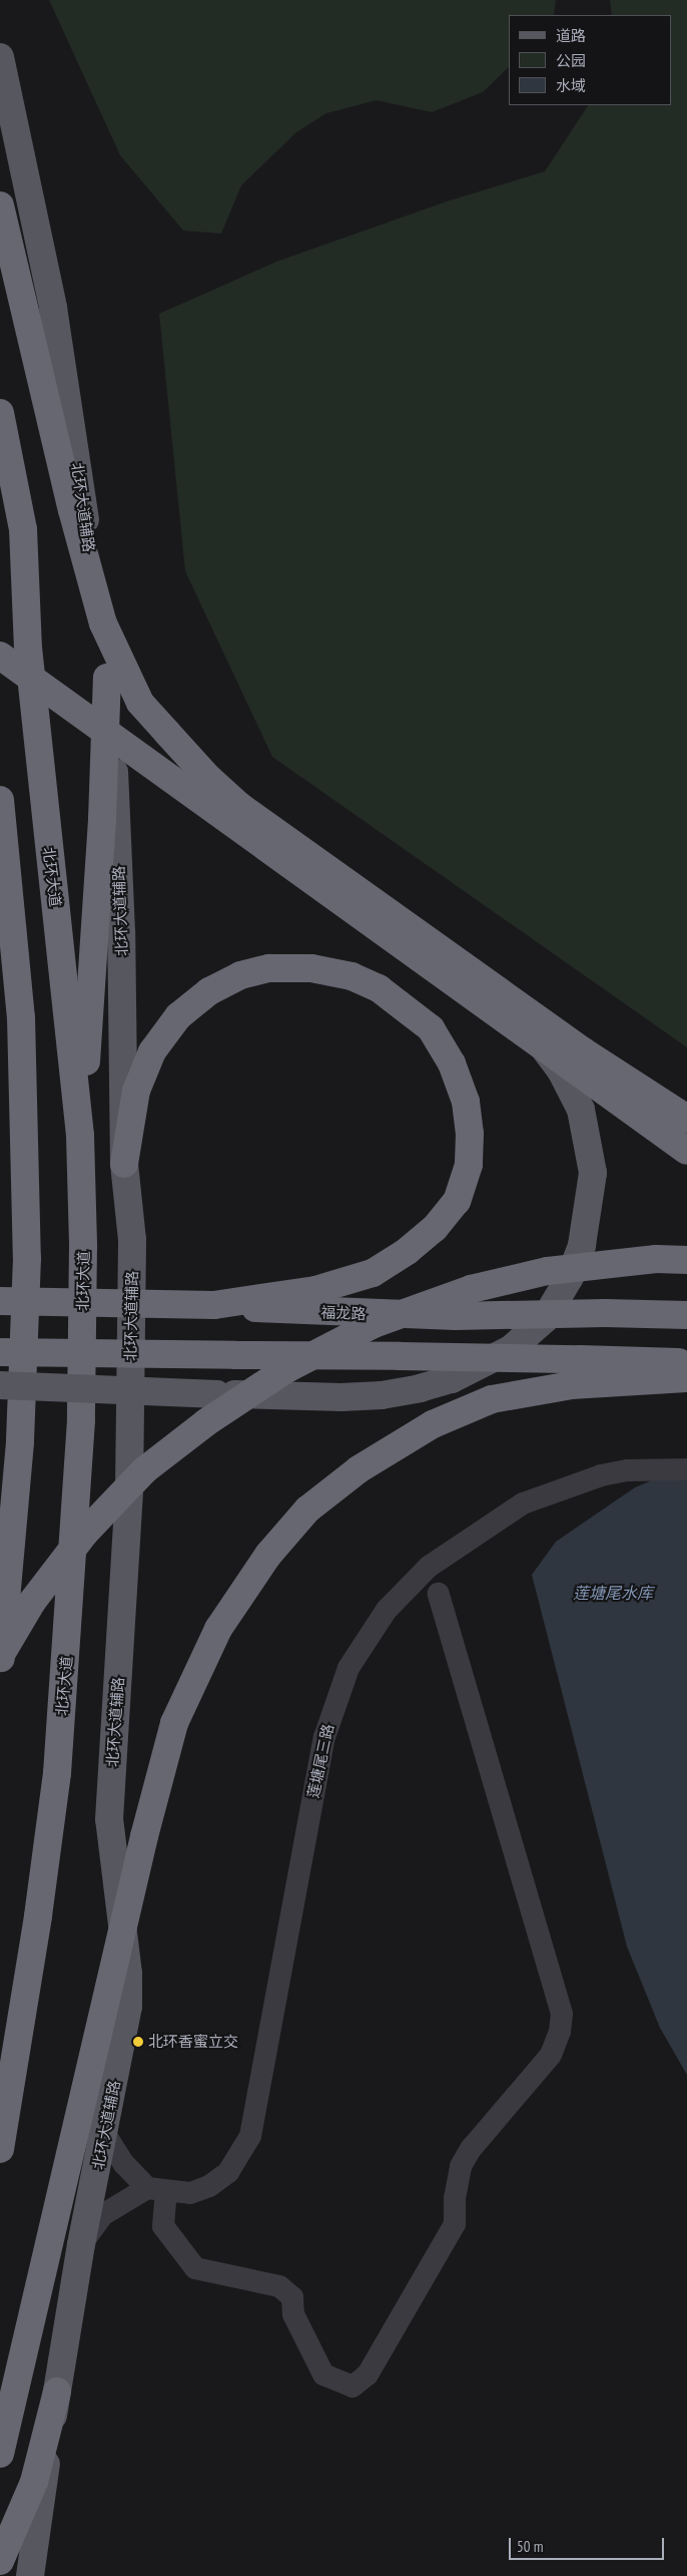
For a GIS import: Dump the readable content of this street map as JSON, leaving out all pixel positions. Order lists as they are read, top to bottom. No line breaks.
{"streets":{"highway":["北环大道","福龙路"],"main road":["北环大道辅路"],"street":["莲塘尾三路"]},"water":["莲塘尾水库"],"places":["北环香蜜立交"],"legend":["道路","公园","水域"],"scale_bar":"50 m"}
